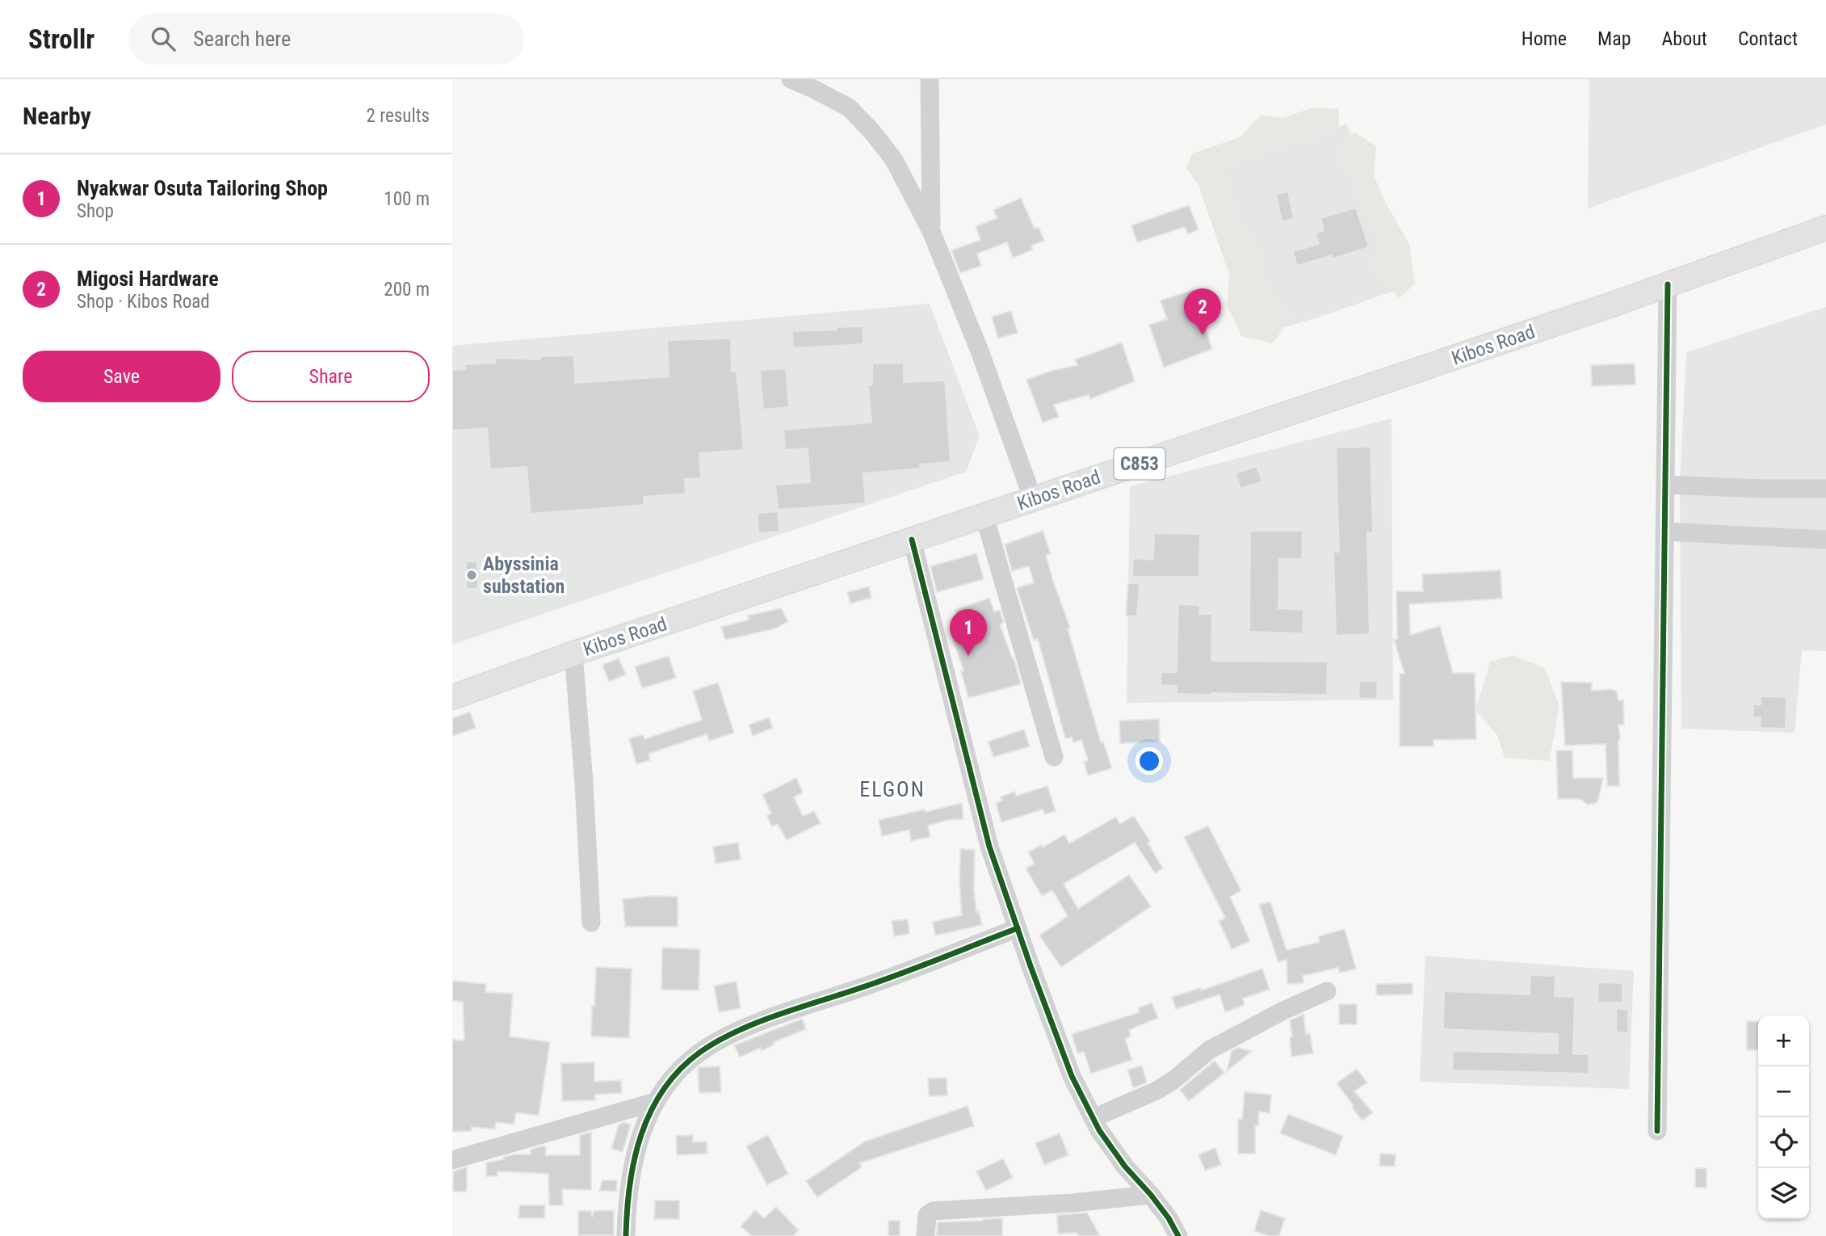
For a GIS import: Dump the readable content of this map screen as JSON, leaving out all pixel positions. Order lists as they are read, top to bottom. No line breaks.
{"streets":{"main road":["Kibos Road","C853"]},"districts":["ELGON"],"places":["Abyssinia substation"],"page":{"header":"Strollr","search":"Search here","nav":["Home","Map","About","Contact"],"heading":["Nearby","2 results"],"list":[{"mark":"1","name":"Nyakwar Osuta Tailoring Shop","note":"Shop","value":"100 m"},{"mark":"2","name":"Migosi Hardware","note":"Shop · Kibos Road","value":"200 m"}],"pins":["2","1"],"buttons":["Save","Share"],"map_buttons":["+","−"]}}
